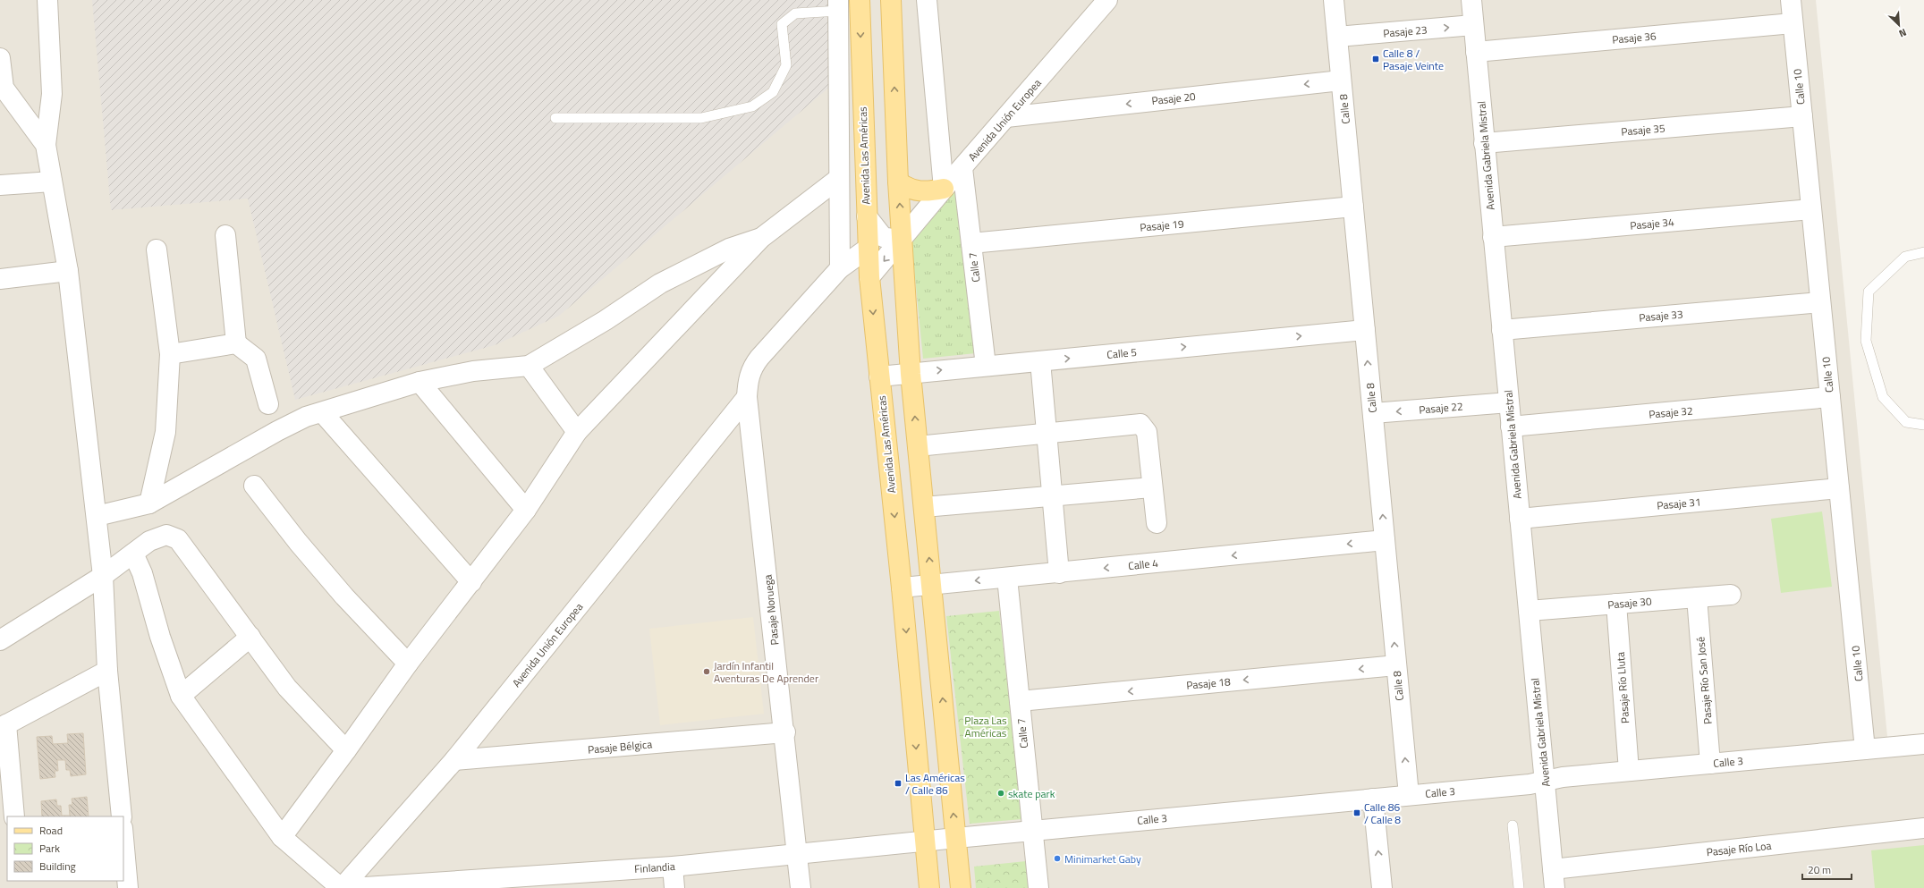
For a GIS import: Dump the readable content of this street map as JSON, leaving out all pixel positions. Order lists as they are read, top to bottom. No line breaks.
{"streets":{"main road":["Avenida Las Américas"],"street":["Pasaje 23","Pasaje 36","Calle 10","Pasaje 20","Calle 8","Avenida Unión Europea","Pasaje 35","Avenida Gabriela Mistral","Pasaje 34","Pasaje 19","Calle 7","Pasaje 33","Calle 5","Pasaje 22","Pasaje 32","Pasaje 31","Calle 4","Pasaje 30","Pasaje Noruega","Pasaje Río San José","Pasaje 18","Pasaje Río Lluta","Pasaje Bélgica","Calle 3","Pasaje Río Loa","Finlandia"]},"crossings":[["Pasaje 23","Calle 8"],["Pasaje 23","Avenida Gabriela Mistral"],["Pasaje 36","Calle 10"],["Pasaje 36","Avenida Gabriela Mistral"],["Calle 10","Pasaje 35"],["Calle 10","Pasaje 34"],["Calle 10","Pasaje 33"],["Calle 10","Pasaje 32"],["Calle 10","Pasaje 31"],["Calle 10","Calle 3"],["Pasaje 20","Calle 8"],["Pasaje 20","Avenida Unión Europea"],["Calle 8","Pasaje 19"],["Calle 8","Calle 5"],["Calle 8","Pasaje 22"],["Calle 8","Calle 4"],["Calle 8","Pasaje 18"],["Calle 8","Calle 3"],["Avenida Unión Europea","Avenida Las Américas"],["Avenida Unión Europea","Calle 7"],["Avenida Unión Europea","Pasaje Noruega"],["Avenida Unión Europea","Pasaje Bélgica"],["Pasaje 35","Avenida Gabriela Mistral"],["Avenida Las Américas","Calle 5"],["Avenida Las Américas","Calle 4"],["Avenida Las Américas","Pasaje Noruega"],["Avenida Las Américas","Finlandia"],["Avenida Gabriela Mistral","Pasaje 34"],["Avenida Gabriela Mistral","Pasaje 33"],["Avenida Gabriela Mistral","Pasaje 22"],["Avenida Gabriela Mistral","Pasaje 32"],["Avenida Gabriela Mistral","Pasaje 31"],["Avenida Gabriela Mistral","Pasaje 30"],["Avenida Gabriela Mistral","Calle 3"],["Avenida Gabriela Mistral","Pasaje Río Loa"],["Pasaje 19","Calle 7"],["Calle 7","Calle 5"],["Calle 7","Calle 4"],["Calle 7","Pasaje 18"],["Calle 7","Calle 3"],["Pasaje 30","Pasaje Río San José"],["Pasaje 30","Pasaje Río Lluta"],["Pasaje Noruega","Pasaje Bélgica"],["Pasaje Noruega","Finlandia"],["Pasaje Río San José","Calle 3"],["Pasaje Río Lluta","Calle 3"],["Calle 3","Finlandia"]],"one_way":["Pasaje 23","Pasaje 20","Calle 8","Pasaje 22","Pasaje 18"],"parks":["Plaza Las Américas"],"places":{"transit":["Calle 8 / Pasaje Veinte","Las Américas / Calle 86","Calle 86 / Calle 8"],"other":["Jardín Infantil Aventuras De Aprender","skate park","Minimarket Gaby"]},"legend":["Road","Park","Building"],"scale_bar":"20 m","north":"bottom right"}
